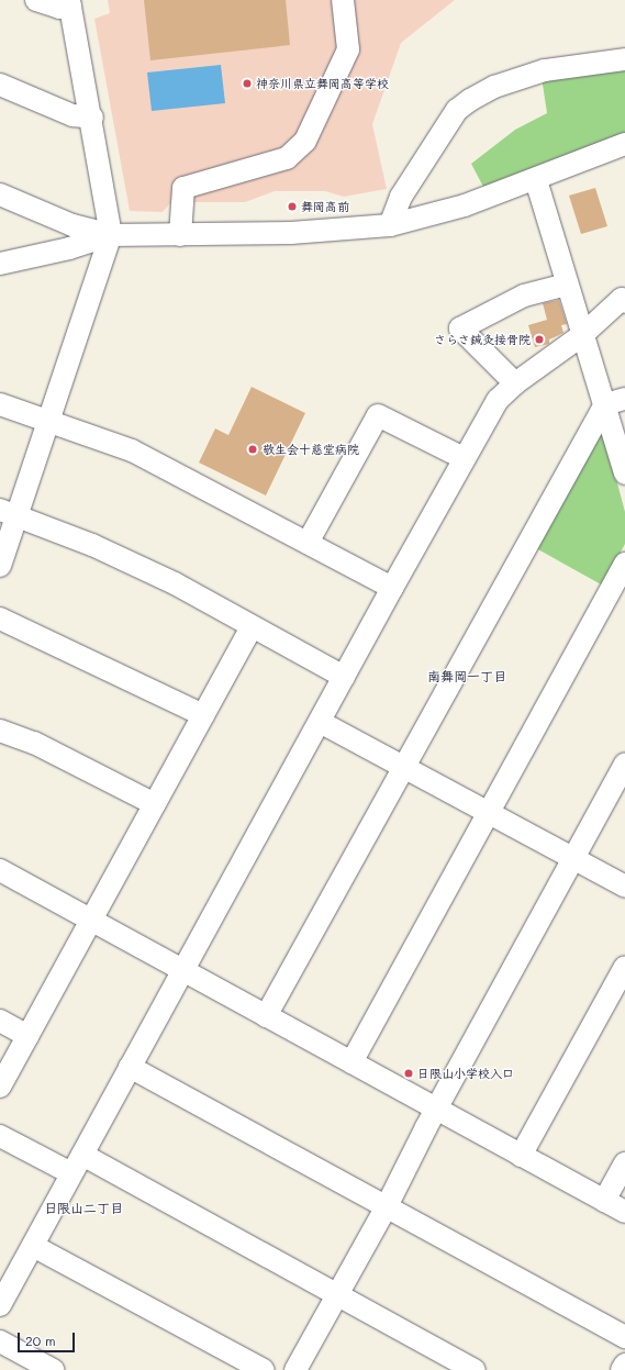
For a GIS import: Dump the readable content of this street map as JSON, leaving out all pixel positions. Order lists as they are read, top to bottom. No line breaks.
{"districts":["南舞岡一丁目","日限山二丁目"],"places":["神奈川県立舞岡高等学校","舞岡高前","さらさ鍼灸接骨院","敬生会十慈堂病院","日限山小学校入口"],"scale_bar":"20 m"}
